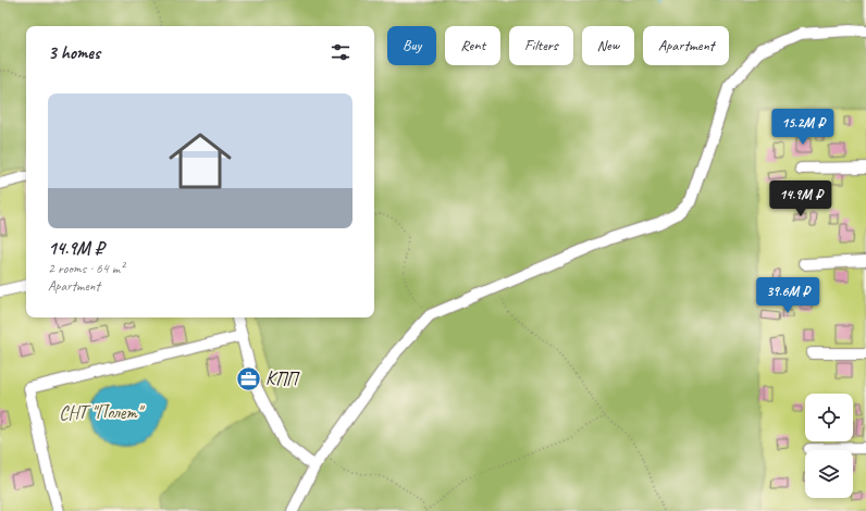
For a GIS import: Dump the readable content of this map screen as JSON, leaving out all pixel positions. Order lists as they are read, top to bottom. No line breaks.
{"parks":["СНТ \"Полет\""],"places":{"office":["КПП"]},"page":{"chip":["Buy","Rent","Filters","New","Apartment"],"heading":"3 homes","list":[{"name":"14.9M ₽","note":"2 rooms · 64 m² · Apartment"}],"price":["15.2M ₽","14.9M ₽","39.6M ₽"]}}
